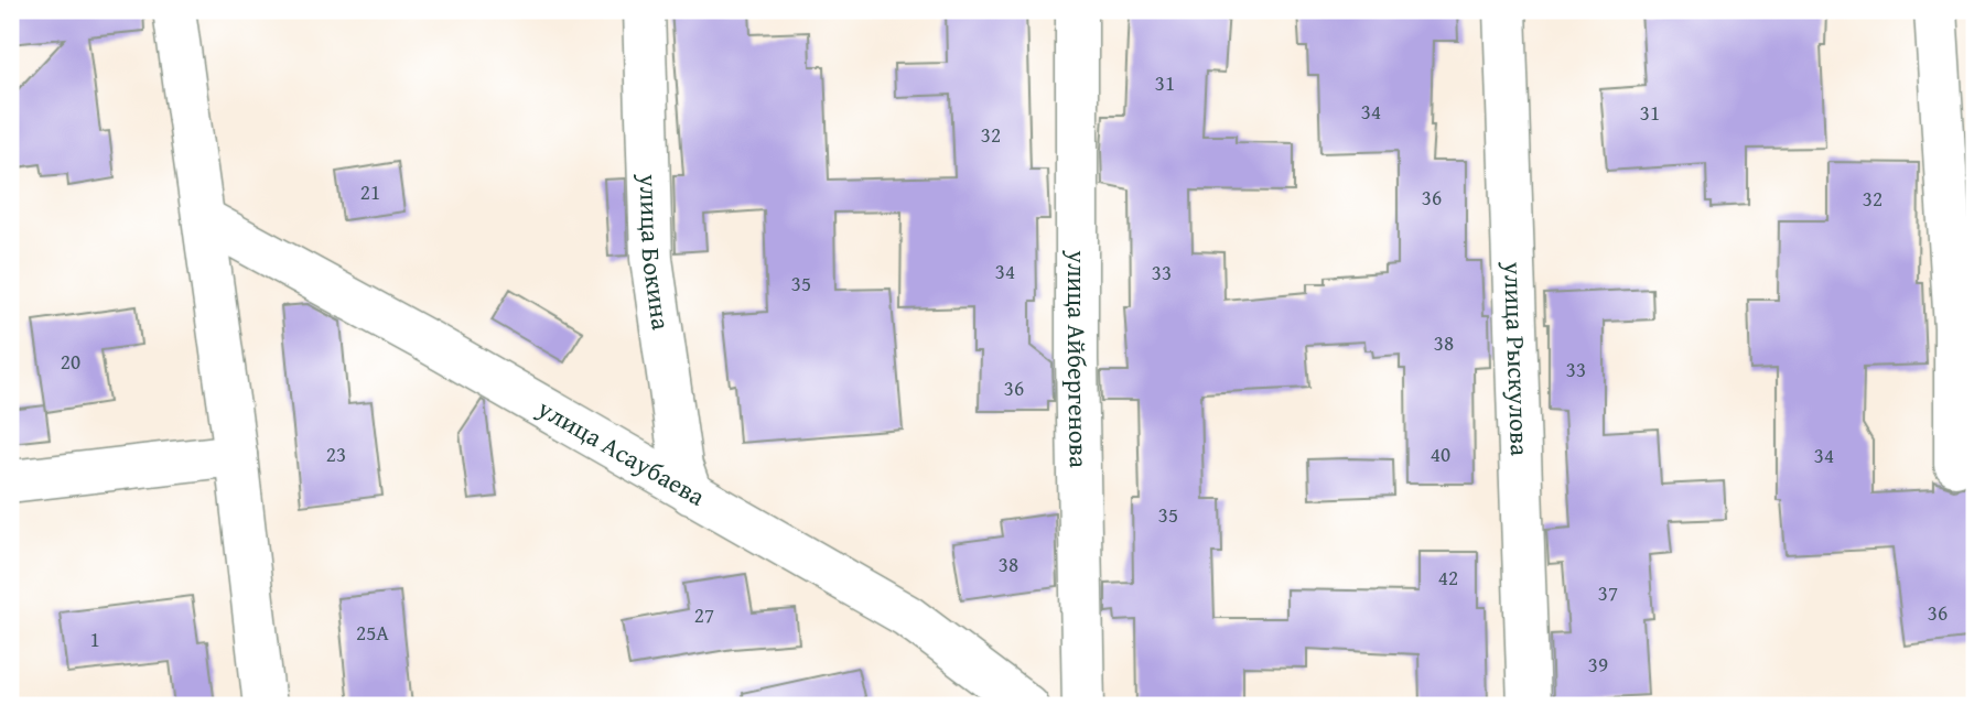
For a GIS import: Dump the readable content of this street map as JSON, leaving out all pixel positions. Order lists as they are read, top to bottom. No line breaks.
{"streets":{"street":["улица Бокина","улица Айбергенова","улица Рыскулова","улица Асаубаева"]},"crossings":[["улица Бокина","улица Асаубаева"]],"house_numbers":["31","34","31","32","21","36","32","34","33","35","38","20","33","36","23","40","34","35","38","42","37","36","27","25А","1","39"]}
